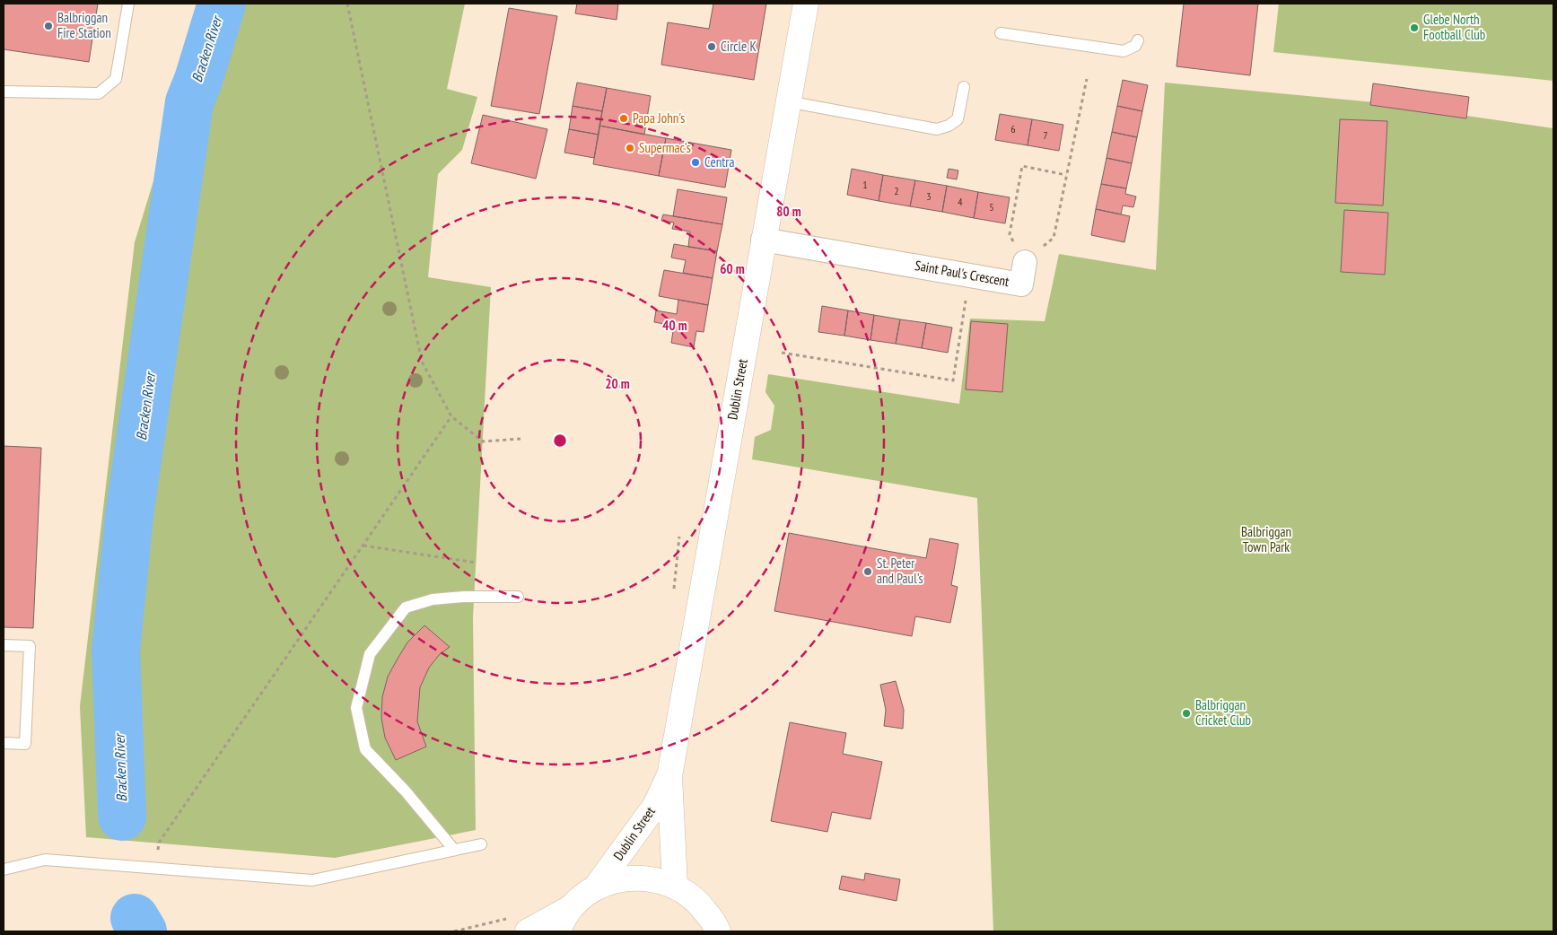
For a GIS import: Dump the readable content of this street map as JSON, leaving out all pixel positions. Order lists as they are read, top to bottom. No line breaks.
{"streets":{"main road":["Dublin Street"],"street":["Saint Paul's Crescent"]},"crossings":[["Saint Paul's Crescent","Dublin Street"]],"water":["Bracken River"],"parks":["Balbriggan Town Park"],"places":["Balbriggan Fire Station","Glebe North Football Club","Circle K","Papa John's","Supermac's","Centra","St. Peter and Paul's","Balbriggan Cricket Club"],"house_numbers":["6","7","1","2","3","4","5"],"rings":["80 m","60 m","40 m","20 m"]}
